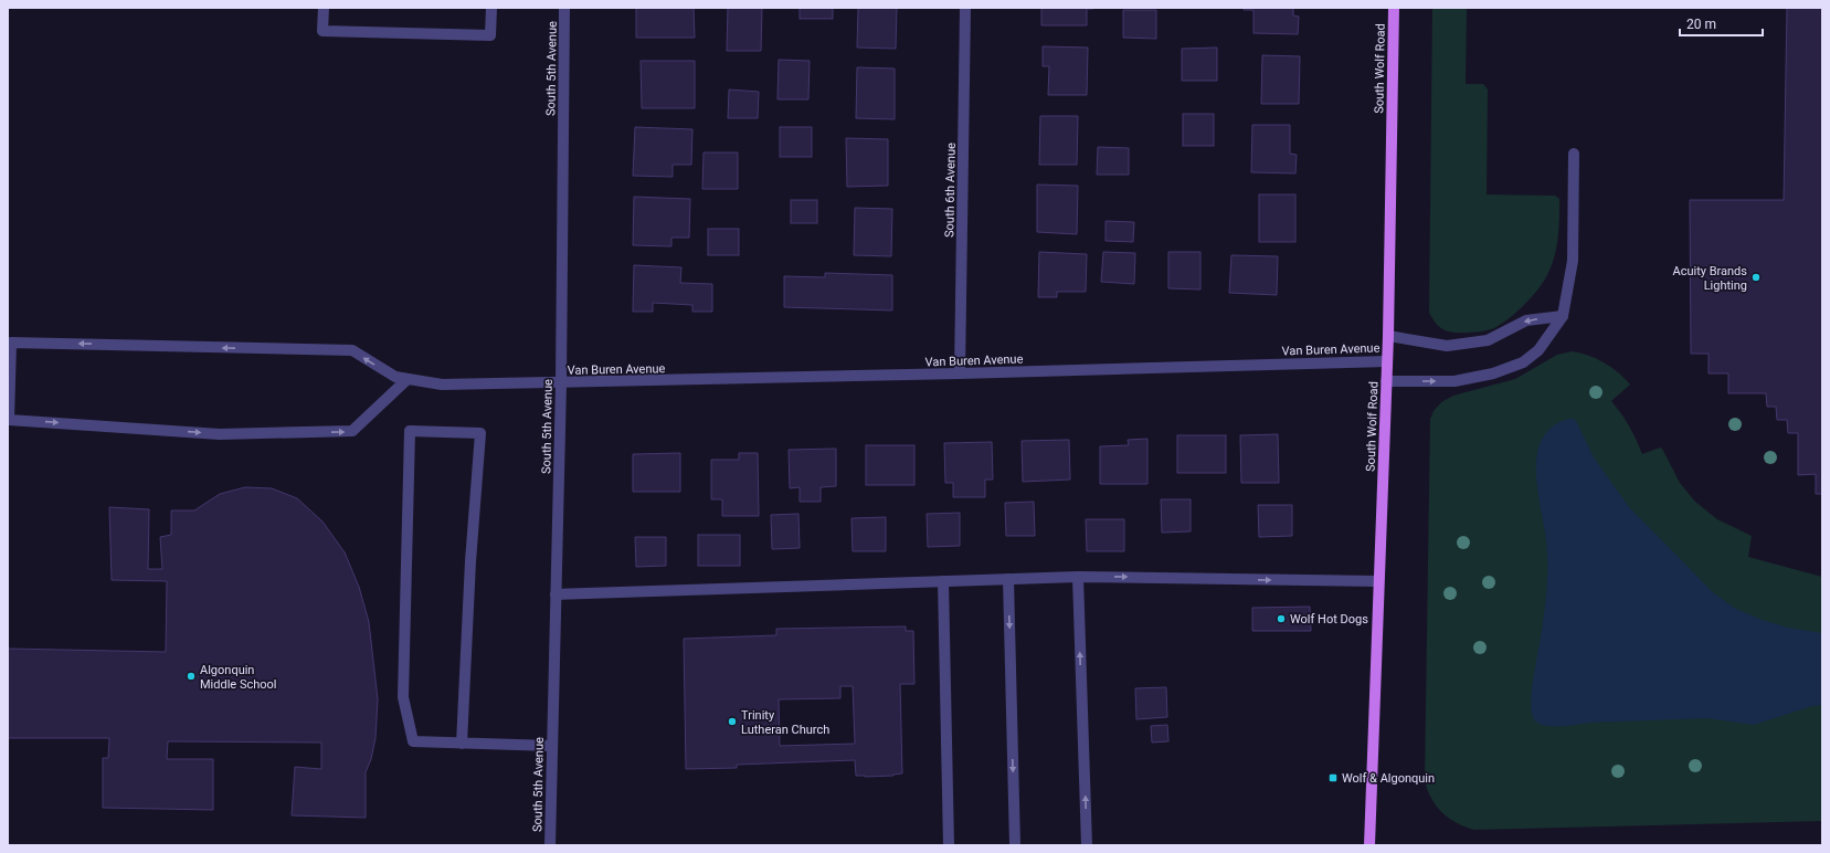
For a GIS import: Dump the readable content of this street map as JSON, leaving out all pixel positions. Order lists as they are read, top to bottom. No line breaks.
{"streets":{"main road":["South Wolf Road"],"street":["South 5th Avenue","South 6th Avenue","Van Buren Avenue"]},"crossings":[["South 5th Avenue","Van Buren Avenue"],["South Wolf Road","Van Buren Avenue"],["South 6th Avenue","Van Buren Avenue"]],"places":{"other":["Acuity Brands Lighting","Wolf Hot Dogs","Algonquin Middle School","Trinity Lutheran Church"],"transit":["Wolf & Algonquin"]},"scale_bar":"20 m"}
